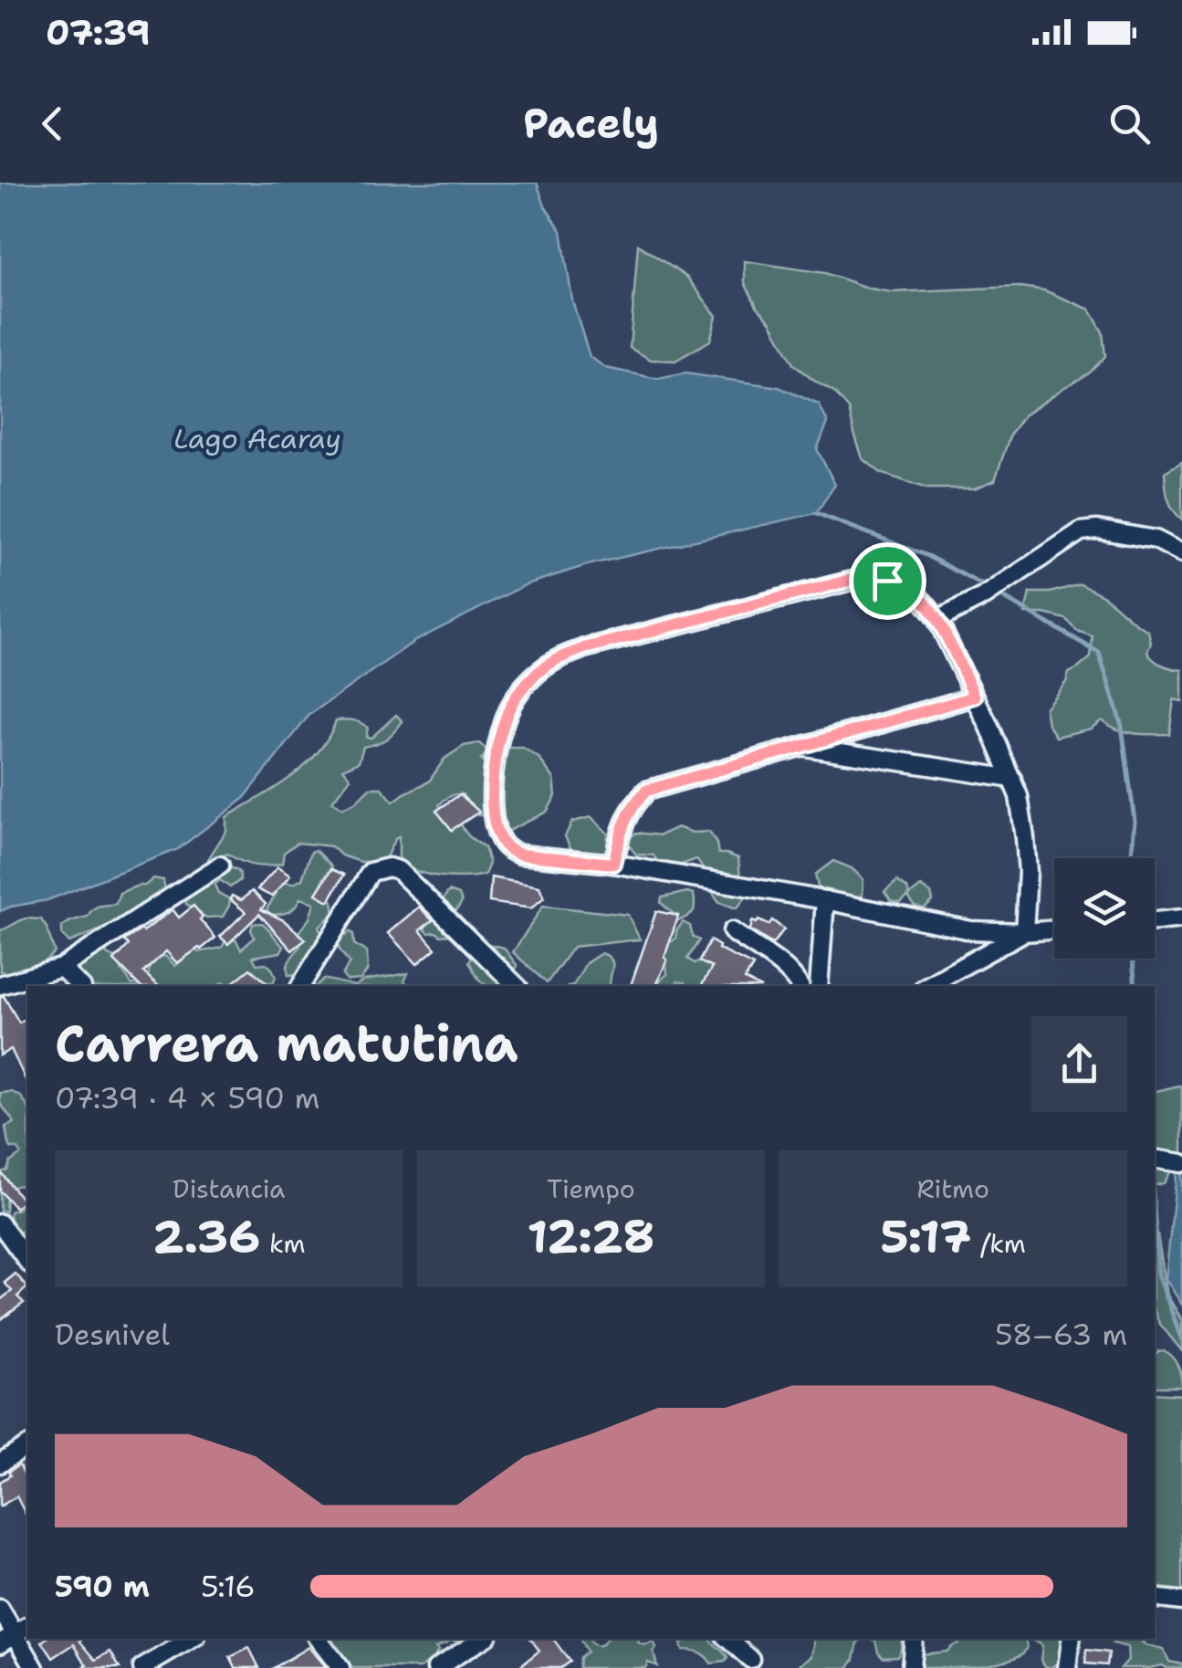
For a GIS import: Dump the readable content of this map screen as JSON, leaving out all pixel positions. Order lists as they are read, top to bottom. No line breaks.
{"water":["Lago Acaray"],"page":{"status":"07:39","header":"Pacely","heading":["Carrera matutina","07:39 · 4 × 590 m"],"stats":[["Distancia","2.36 km"],["Tiempo","12:28"],["Ritmo","5:17 /km"]],"chart":["Desnivel","58–63 m"],"list":[{"name":"590 m","note":"5:16"}]}}
